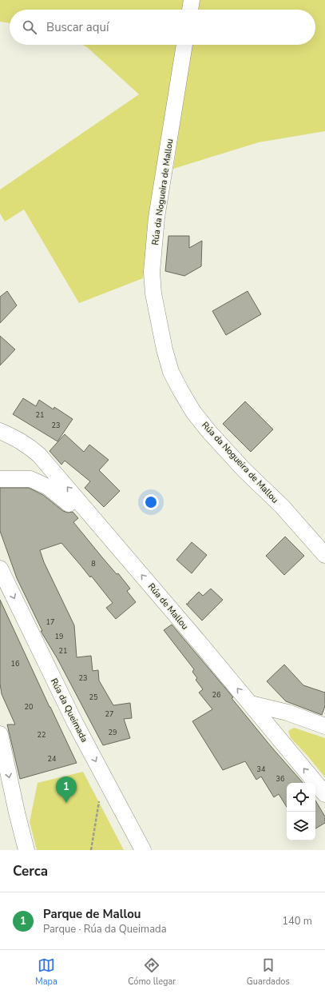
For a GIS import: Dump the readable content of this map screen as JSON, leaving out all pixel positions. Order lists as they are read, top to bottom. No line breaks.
{"streets":{"street":["Rúa da Nogueira de Mallou","Rúa de Mallou","Rúa da Queimada"]},"one_way":["Rúa de Mallou"],"house_numbers":["21","23","8","17","19","21","16","23","26","25","20","27","29","22","24","34","36"],"page":{"search":"Buscar aquí","pins":"1","heading":"Cerca","list":[{"mark":"1","name":"Parque de Mallou","note":"Parque · Rúa da Queimada","value":"140 m"}],"nav":["Mapa","Cómo llegar","Guardados"]}}
